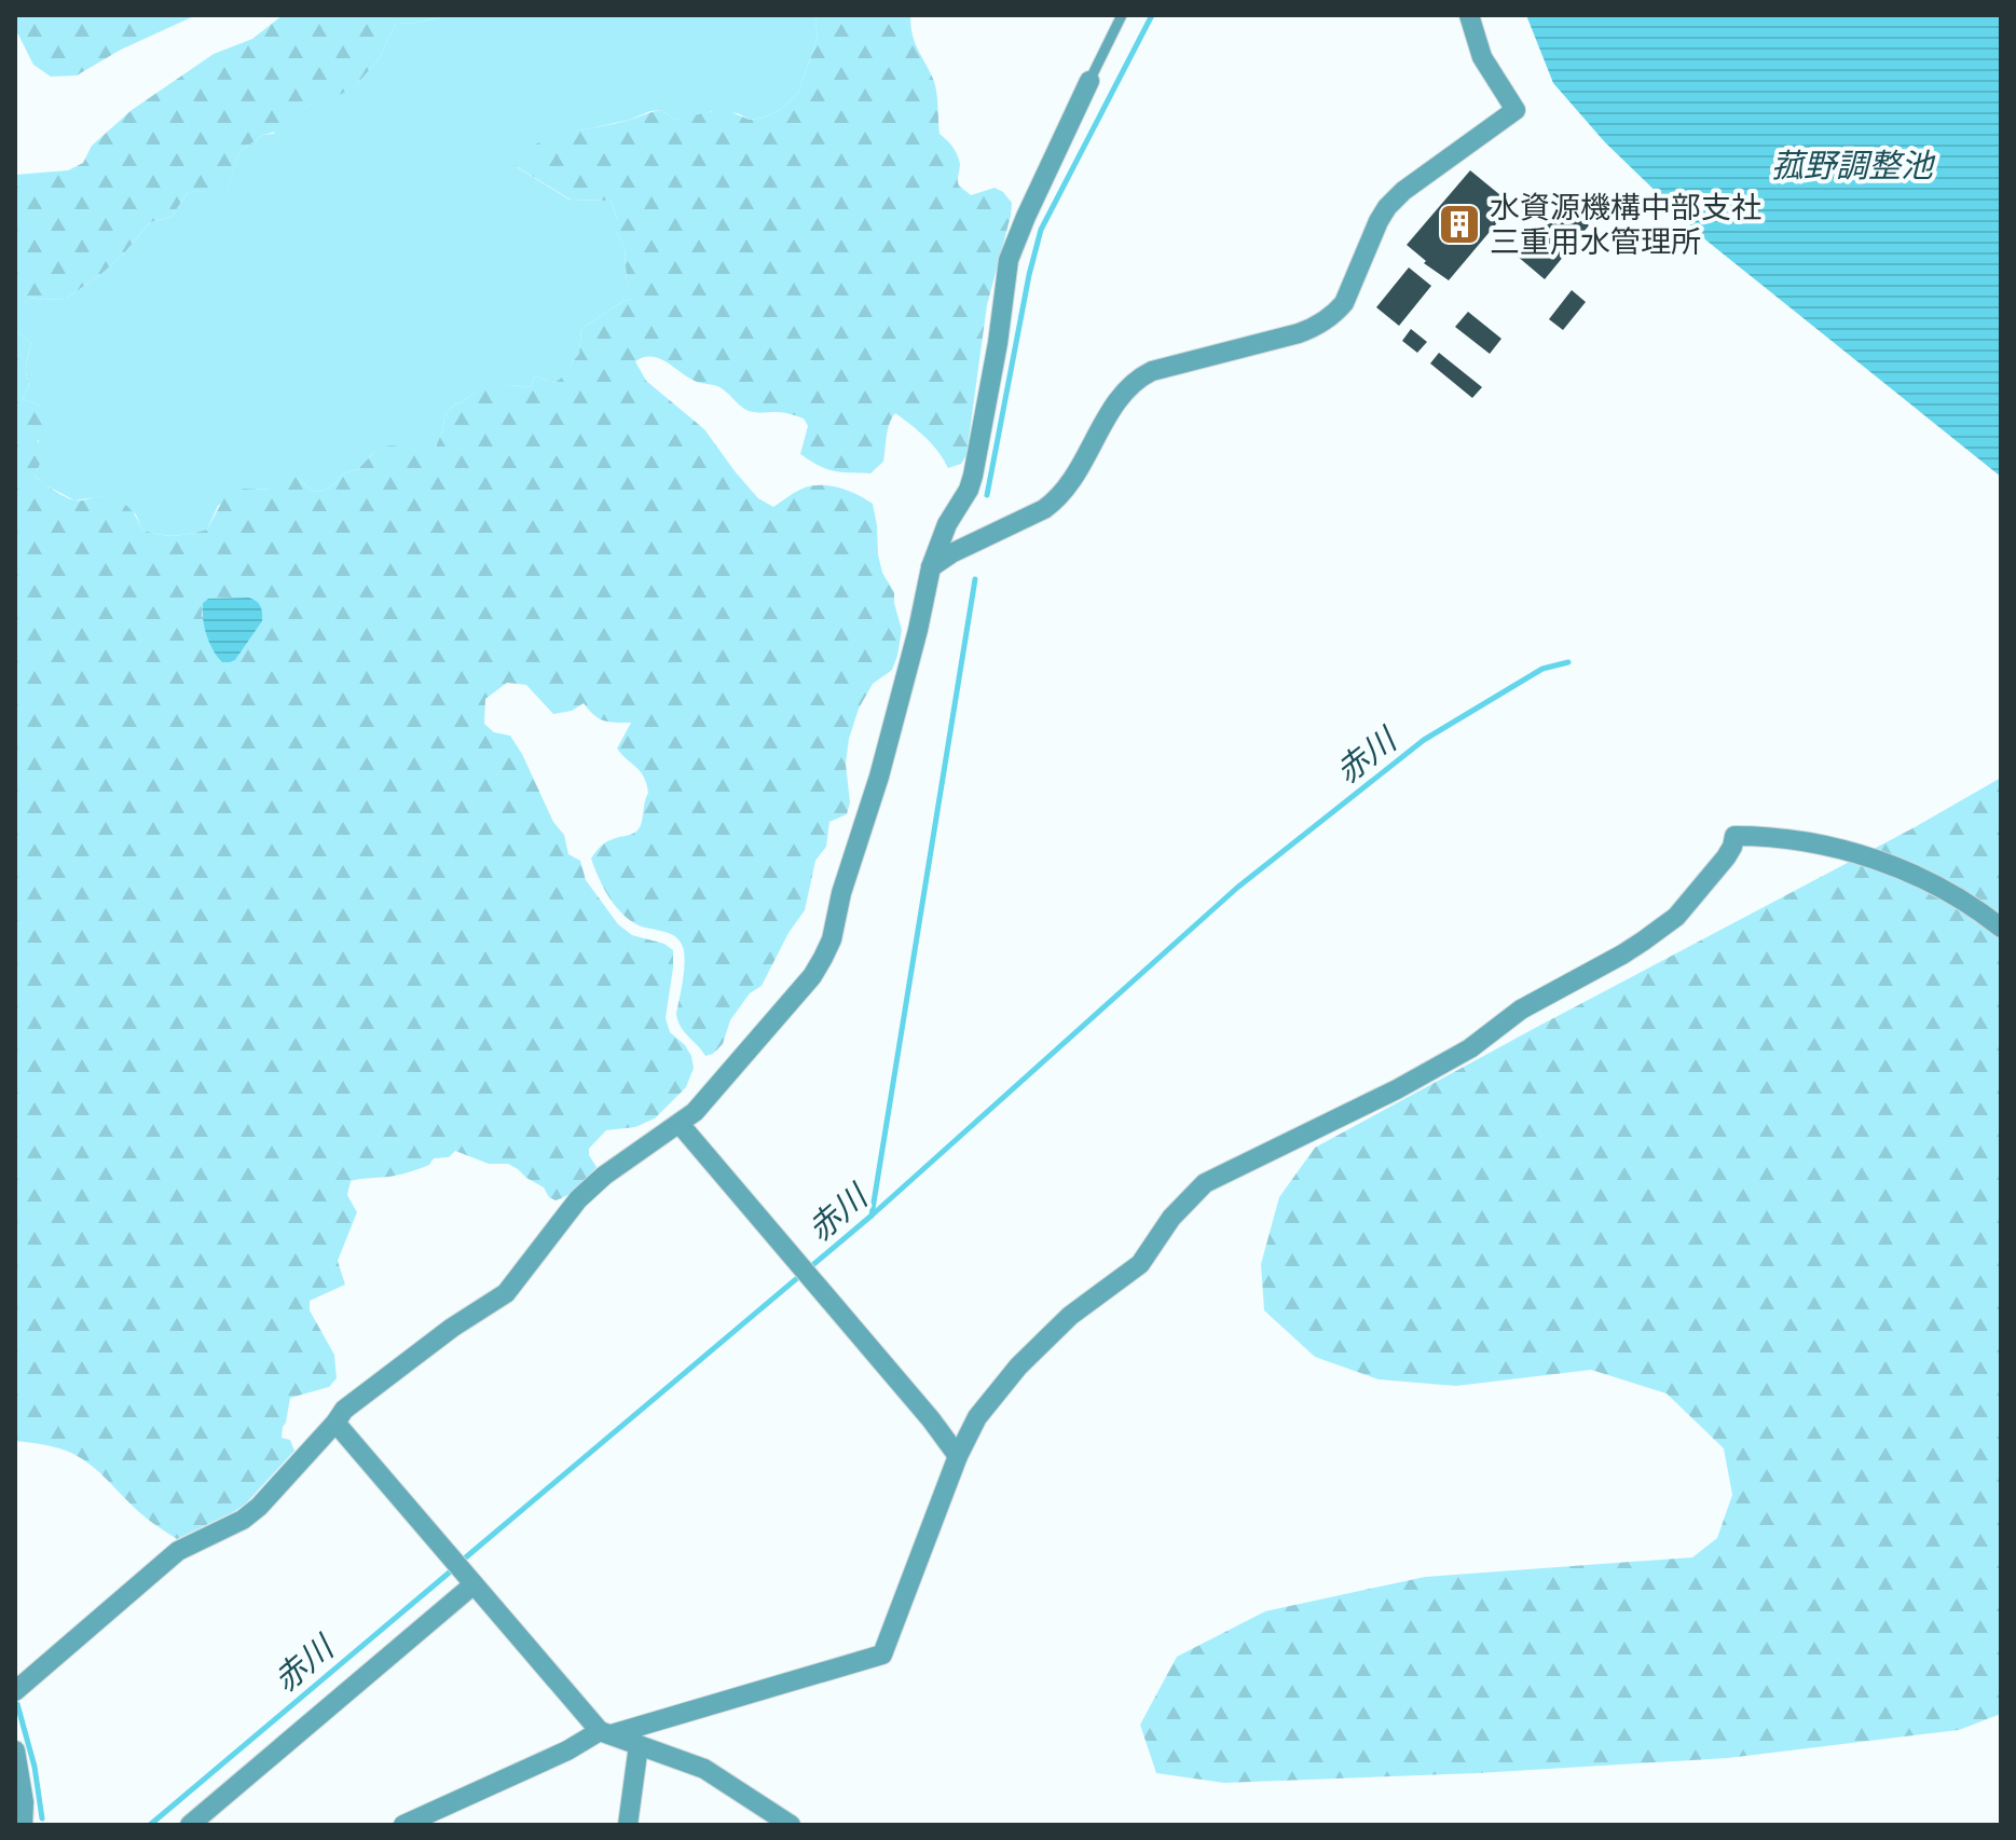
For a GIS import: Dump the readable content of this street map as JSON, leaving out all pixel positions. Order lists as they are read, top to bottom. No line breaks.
{"water":["菰野調整池","赤川"],"places":{"building":["水資源機構中部支社 三重用水管理所"]}}
